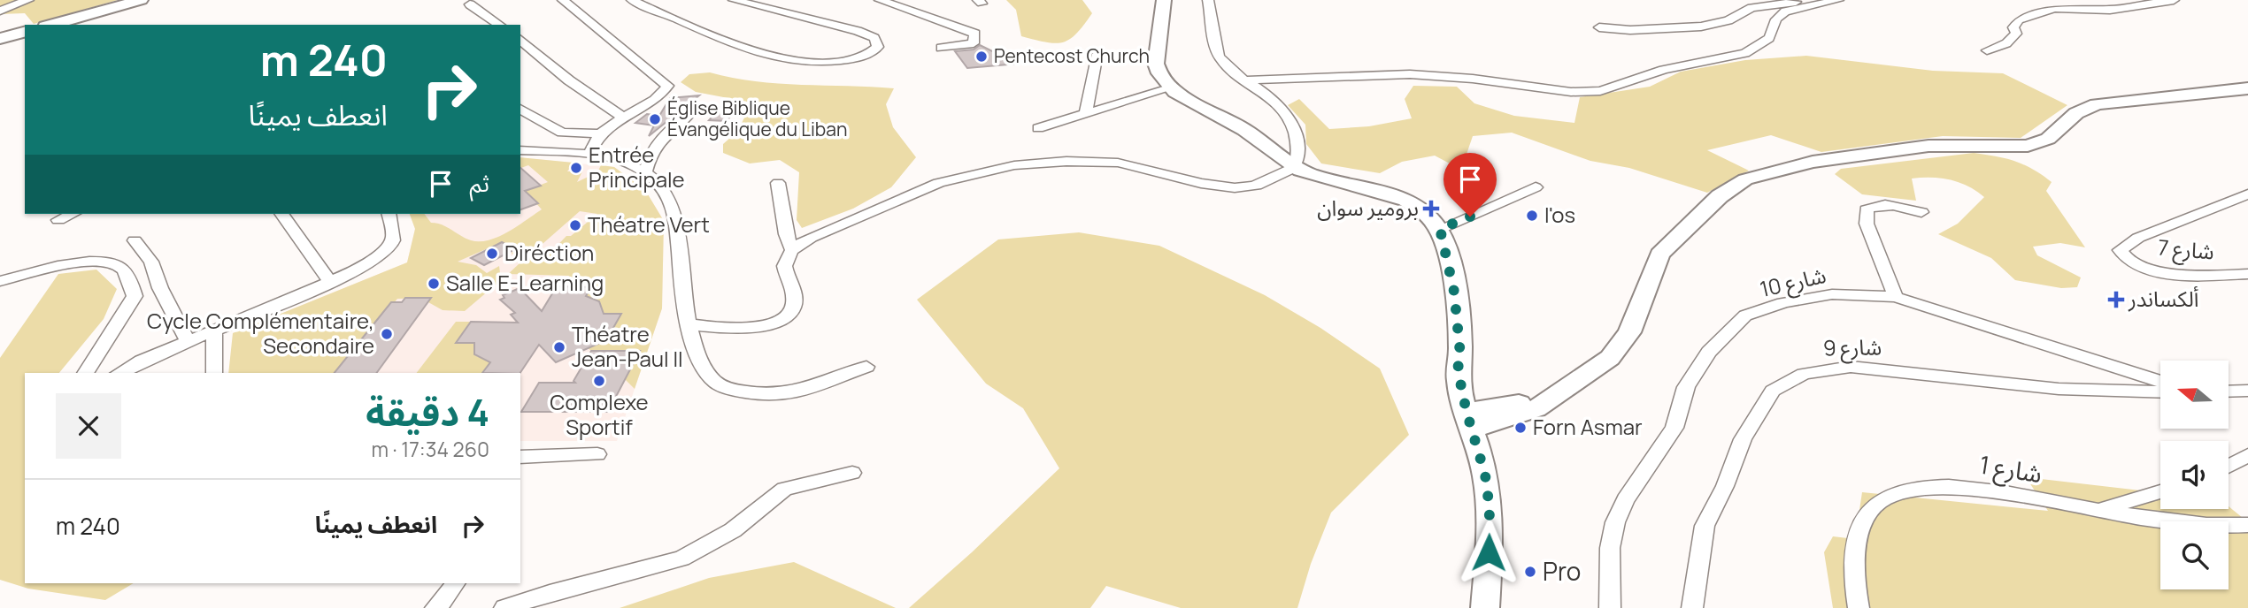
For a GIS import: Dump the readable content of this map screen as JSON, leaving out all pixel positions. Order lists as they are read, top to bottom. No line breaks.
{"streets":{"street":["شارع 7","شارع 10","شارع 9","شارع 1"]},"places":{"other":["Pentecost Church","Église Biblique Évangélique du Liban","Entrée Principale","l'os","Théatre Vert","Diréction","Salle E-Learning","Cycle Complémentaire, Secondaire","Théatre Jean-Paul II","Complexe Sportif","Forn Asmar","Pro"],"health":["برومير سوان","ألكساندر"]},"north":"left","page":{"turn":["240 m","انعطف يمينًا"],"then":"ثم","heading":["4 دقيقة","260 m · 17:34"],"list":[{"name":"انعطف يمينًا","value":"240 m"}]}}
